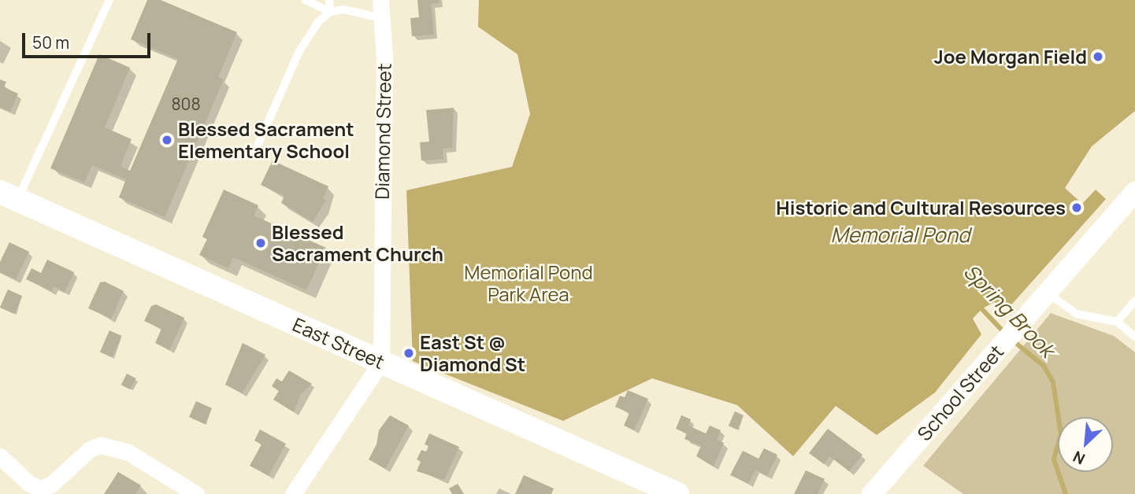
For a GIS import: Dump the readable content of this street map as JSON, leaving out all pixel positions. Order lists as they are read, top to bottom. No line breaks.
{"streets":{"main road":["East Street"],"street":["Diamond Street","School Street"]},"crossings":[["Diamond Street","East Street"]],"water":["Memorial Pond","Spring Brook"],"parks":["Memorial Pond Park Area"],"places":["Joe Morgan Field","Blessed Sacrament Elementary School","Historic and Cultural Resources","Blessed Sacrament Church","East St @ Diamond St"],"house_numbers":["808"],"scale_bar":"50 m","north":"bottom left"}
